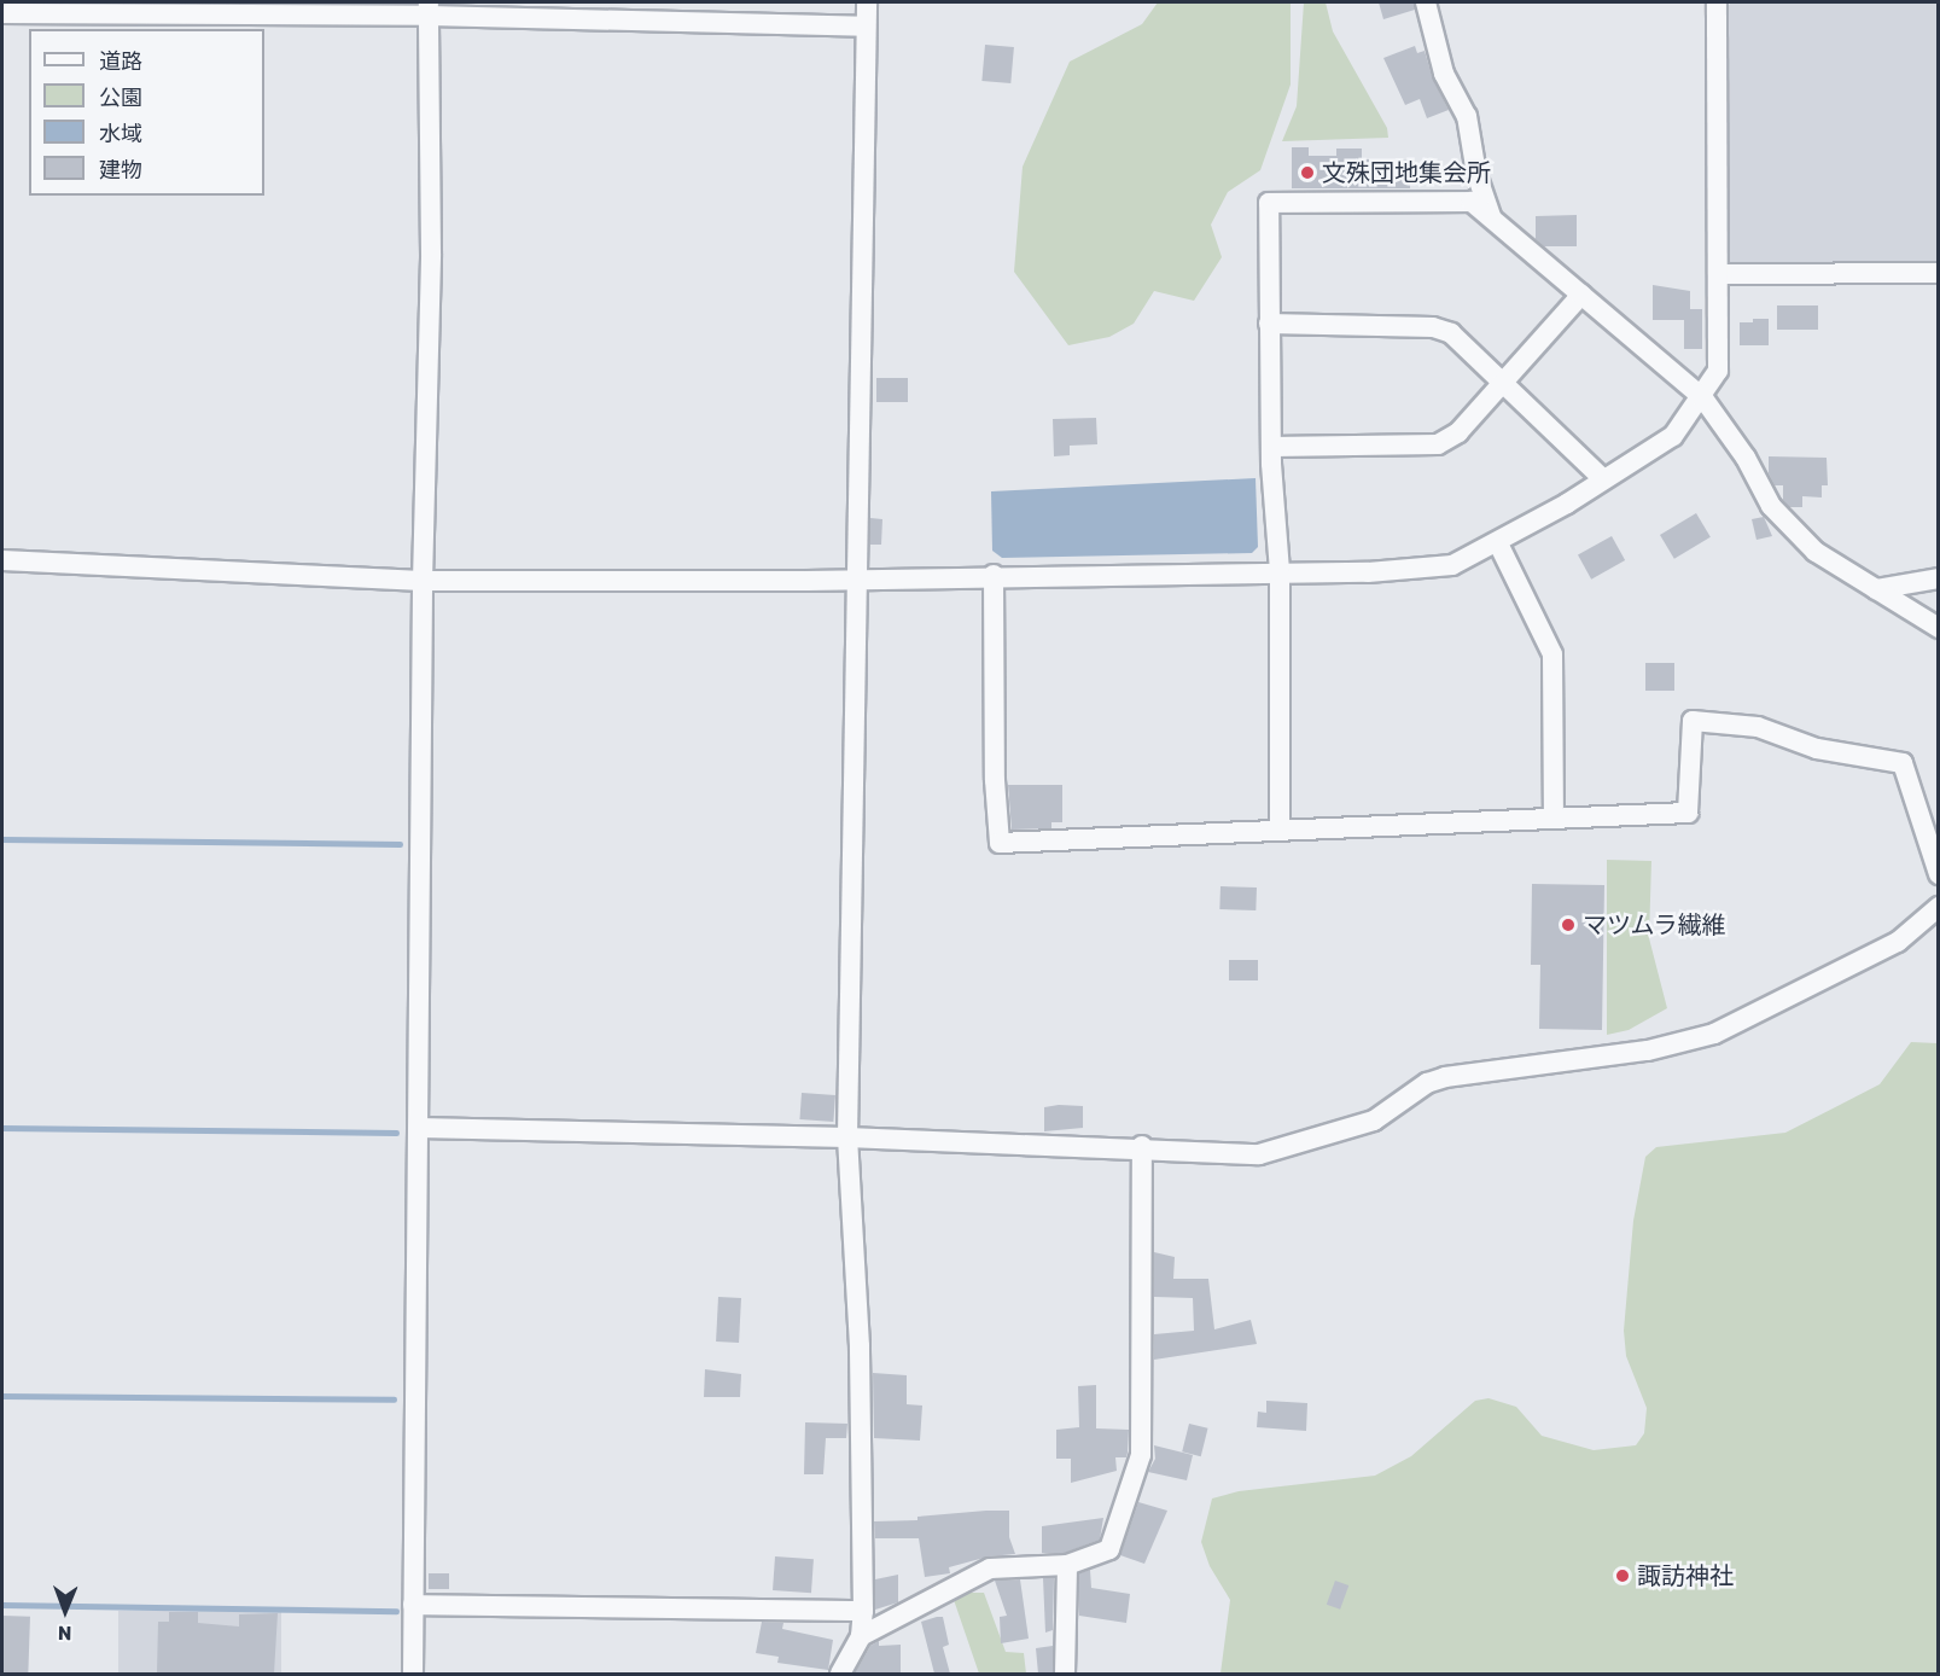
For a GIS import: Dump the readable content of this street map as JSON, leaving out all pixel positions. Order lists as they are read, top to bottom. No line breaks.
{"places":["文殊団地集会所","マツムラ繊維","諏訪神社"],"legend":["道路","公園","水域","建物"],"north":"bottom"}
